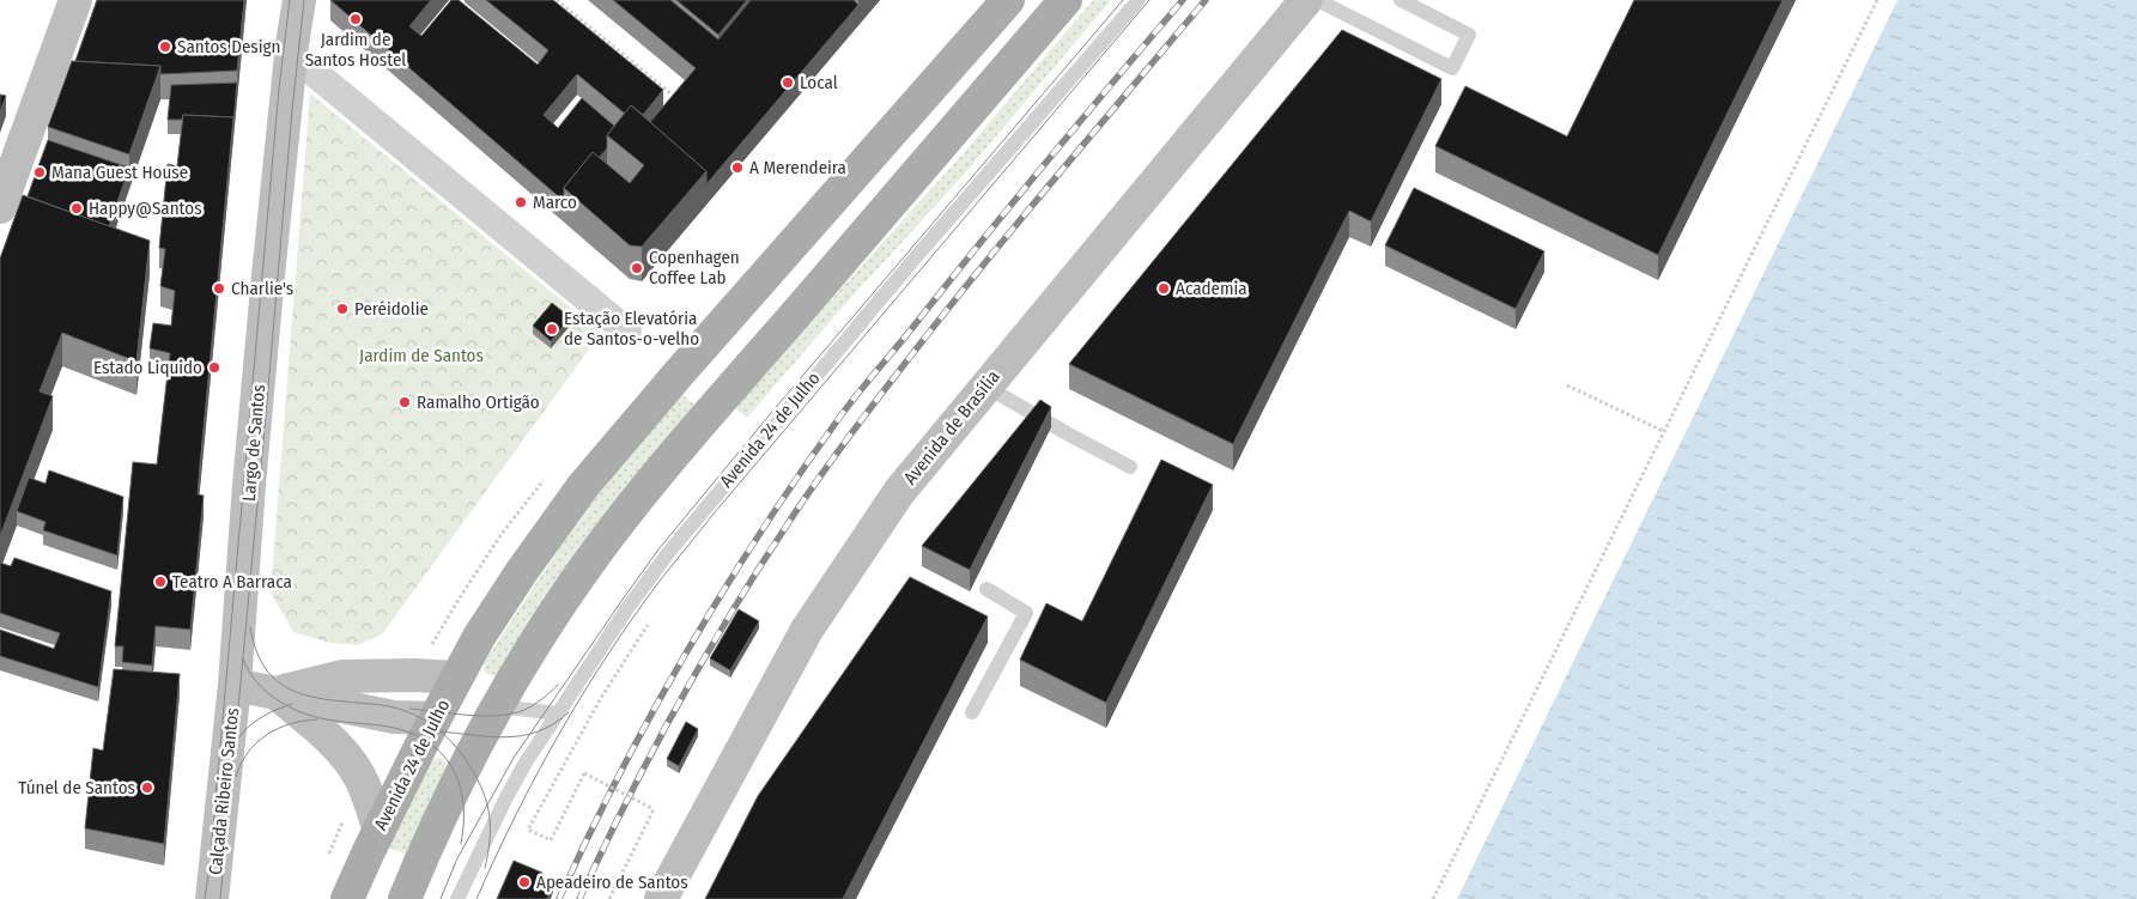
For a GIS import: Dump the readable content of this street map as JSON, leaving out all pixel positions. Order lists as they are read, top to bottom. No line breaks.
{"streets":{"main road":["Avenida 24 de Julho"],"street":["Avenida de Brasília","Largo de Santos","Calçada Ribeiro Santos"]},"crossings":[["Largo de Santos","Calçada Ribeiro Santos"]],"parks":["Jardim de Santos"],"places":["Jardim de Santos Hostel","Santos Design","Local","A Merendeira","Mana Guest House","Marco","Happy@Santos","Copenhagen Coffee Lab","Charlie's","Academia","Peréidolie","Estação Elevatória de Santos-o-velho","Estado Liquido","Ramalho Ortigão","Teatro A Barraca","Túnel de Santos","Apeadeiro de Santos"]}
